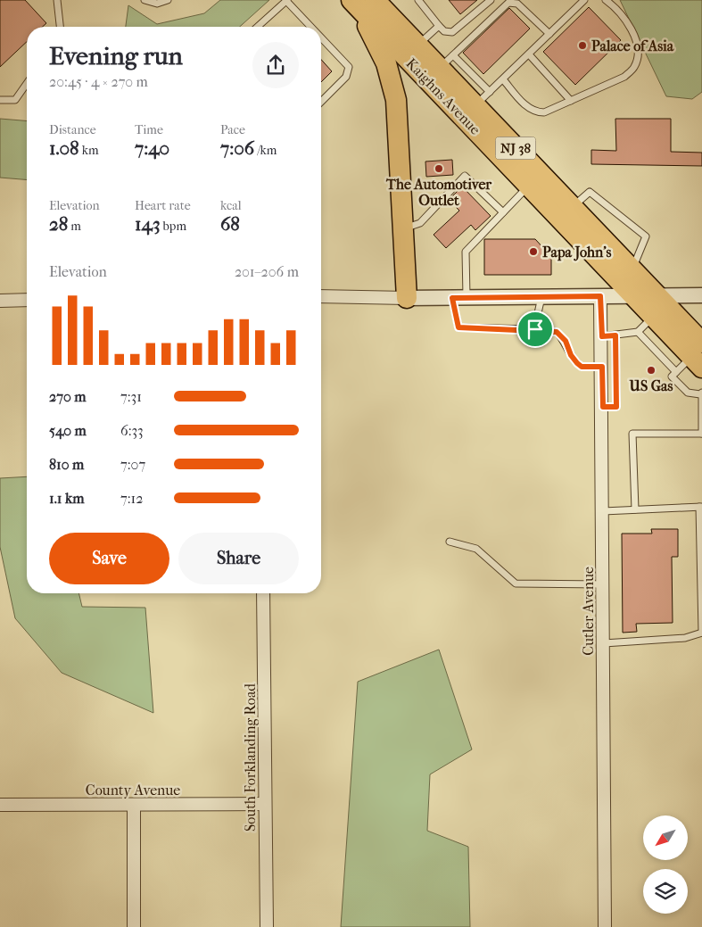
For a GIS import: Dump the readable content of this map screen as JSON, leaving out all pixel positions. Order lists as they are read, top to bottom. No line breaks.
{"streets":{"highway":["Kaighns Avenue","NJ 38"],"street":["Cutler Avenue","South Forklanding Road","County Avenue"]},"crossings":[["South Forklanding Road","County Avenue"]],"places":["Palace of Asia","The Automotiver Outlet","Papa John's","US Gas"],"north":"bottom left","page":{"heading":["Evening run","20:45 · 4 × 270 m"],"stats":[["Distance","1.08 km"],["Time","7:40"],["Pace","7:06 /km"],["Elevation","28 m"],["Heart rate","143 bpm"],["kcal","68"]],"chart":["Elevation","201–206 m"],"list":[{"name":"270 m","note":"7:31"},{"name":"540 m","note":"6:33"},{"name":"810 m","note":"7:07"},{"name":"1.1 km","note":"7:12"}],"buttons":["Save","Share"]}}
